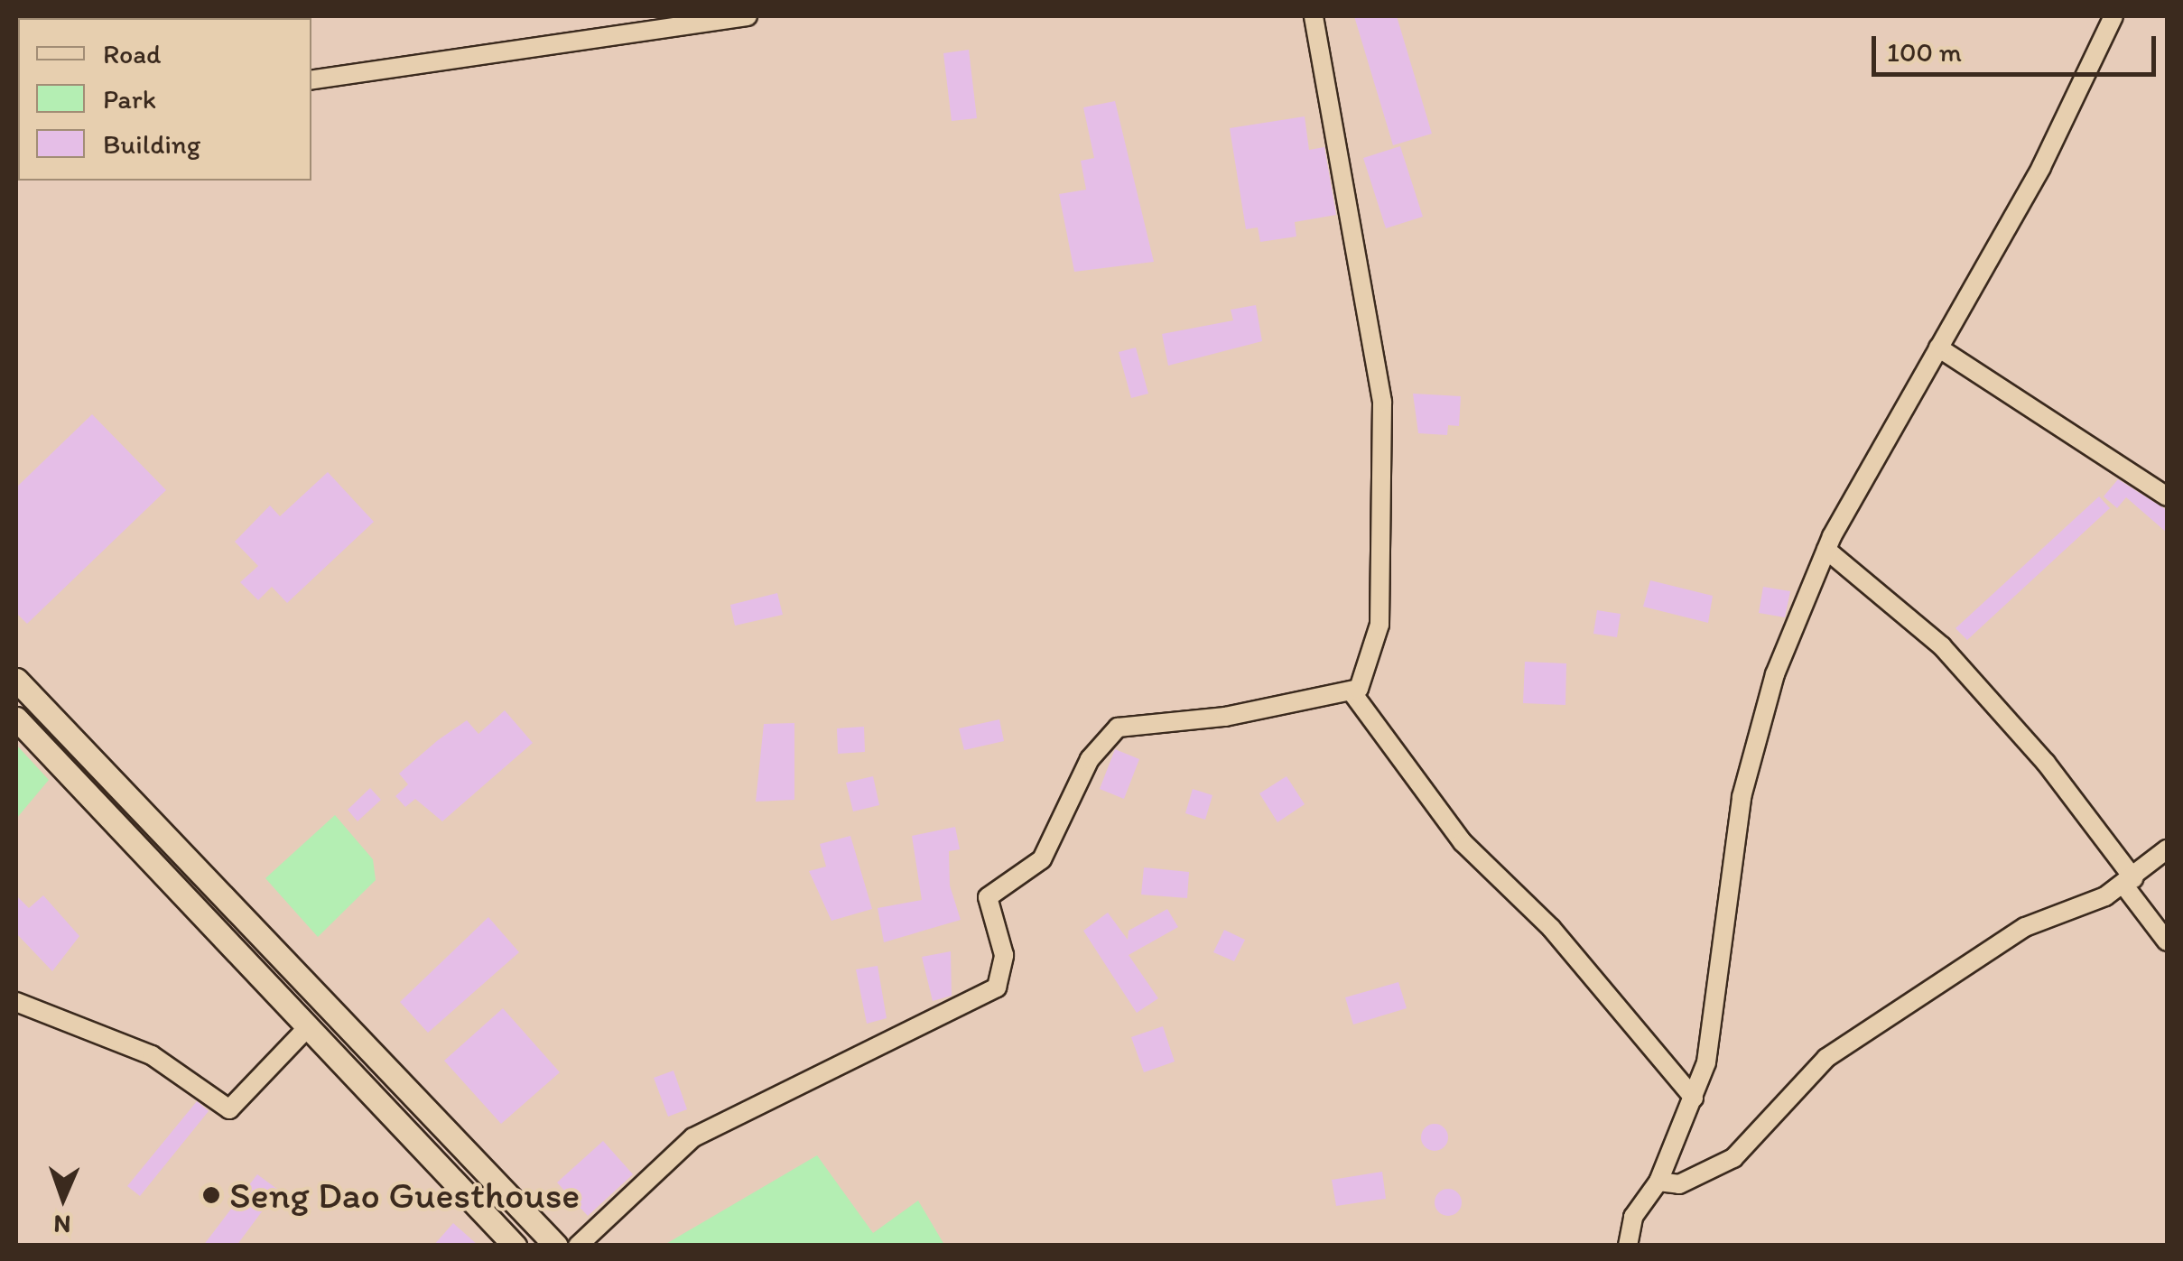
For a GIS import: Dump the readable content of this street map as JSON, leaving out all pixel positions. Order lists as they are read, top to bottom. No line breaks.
{"places":["Seng Dao Guesthouse"],"legend":["Road","Park","Building"],"scale_bar":"100 m","north":"bottom"}
